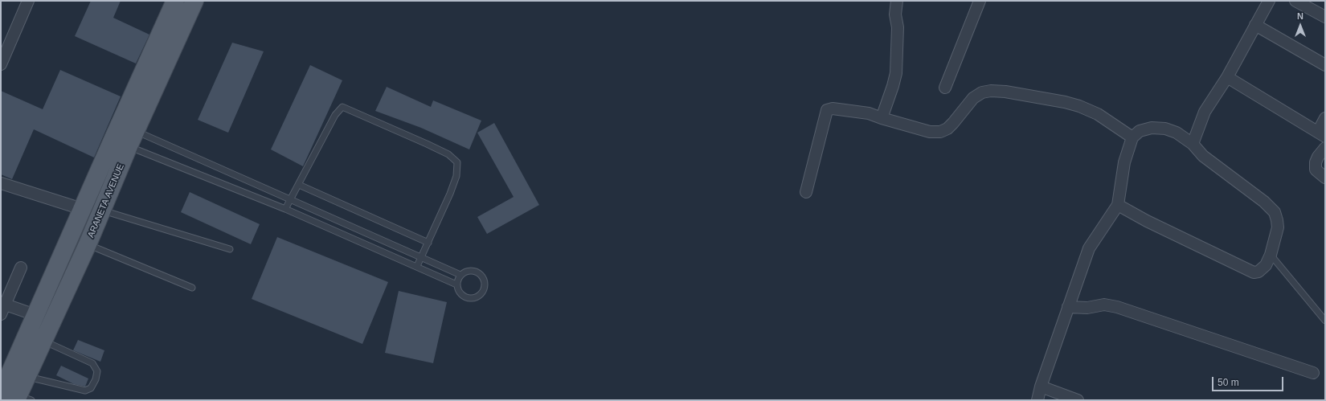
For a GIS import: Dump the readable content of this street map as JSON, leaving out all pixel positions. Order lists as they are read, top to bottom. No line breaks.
{"streets":{"main road":["ARANETA AVENUE"]},"scale_bar":"50 m","north":"top"}
